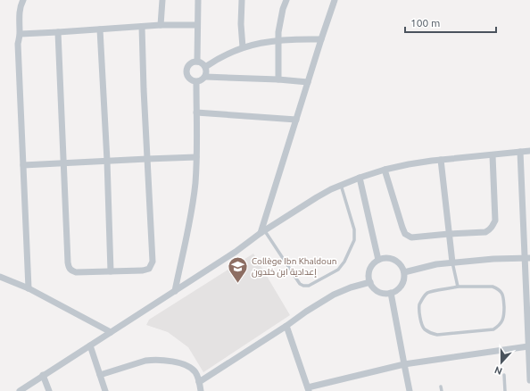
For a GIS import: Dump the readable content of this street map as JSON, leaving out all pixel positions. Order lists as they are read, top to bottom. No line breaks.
{"places":{"school or university":["Collège Ibn Khaldoun إعدادية ابن خلدون"]},"scale_bar":"100 m","north":"bottom"}
